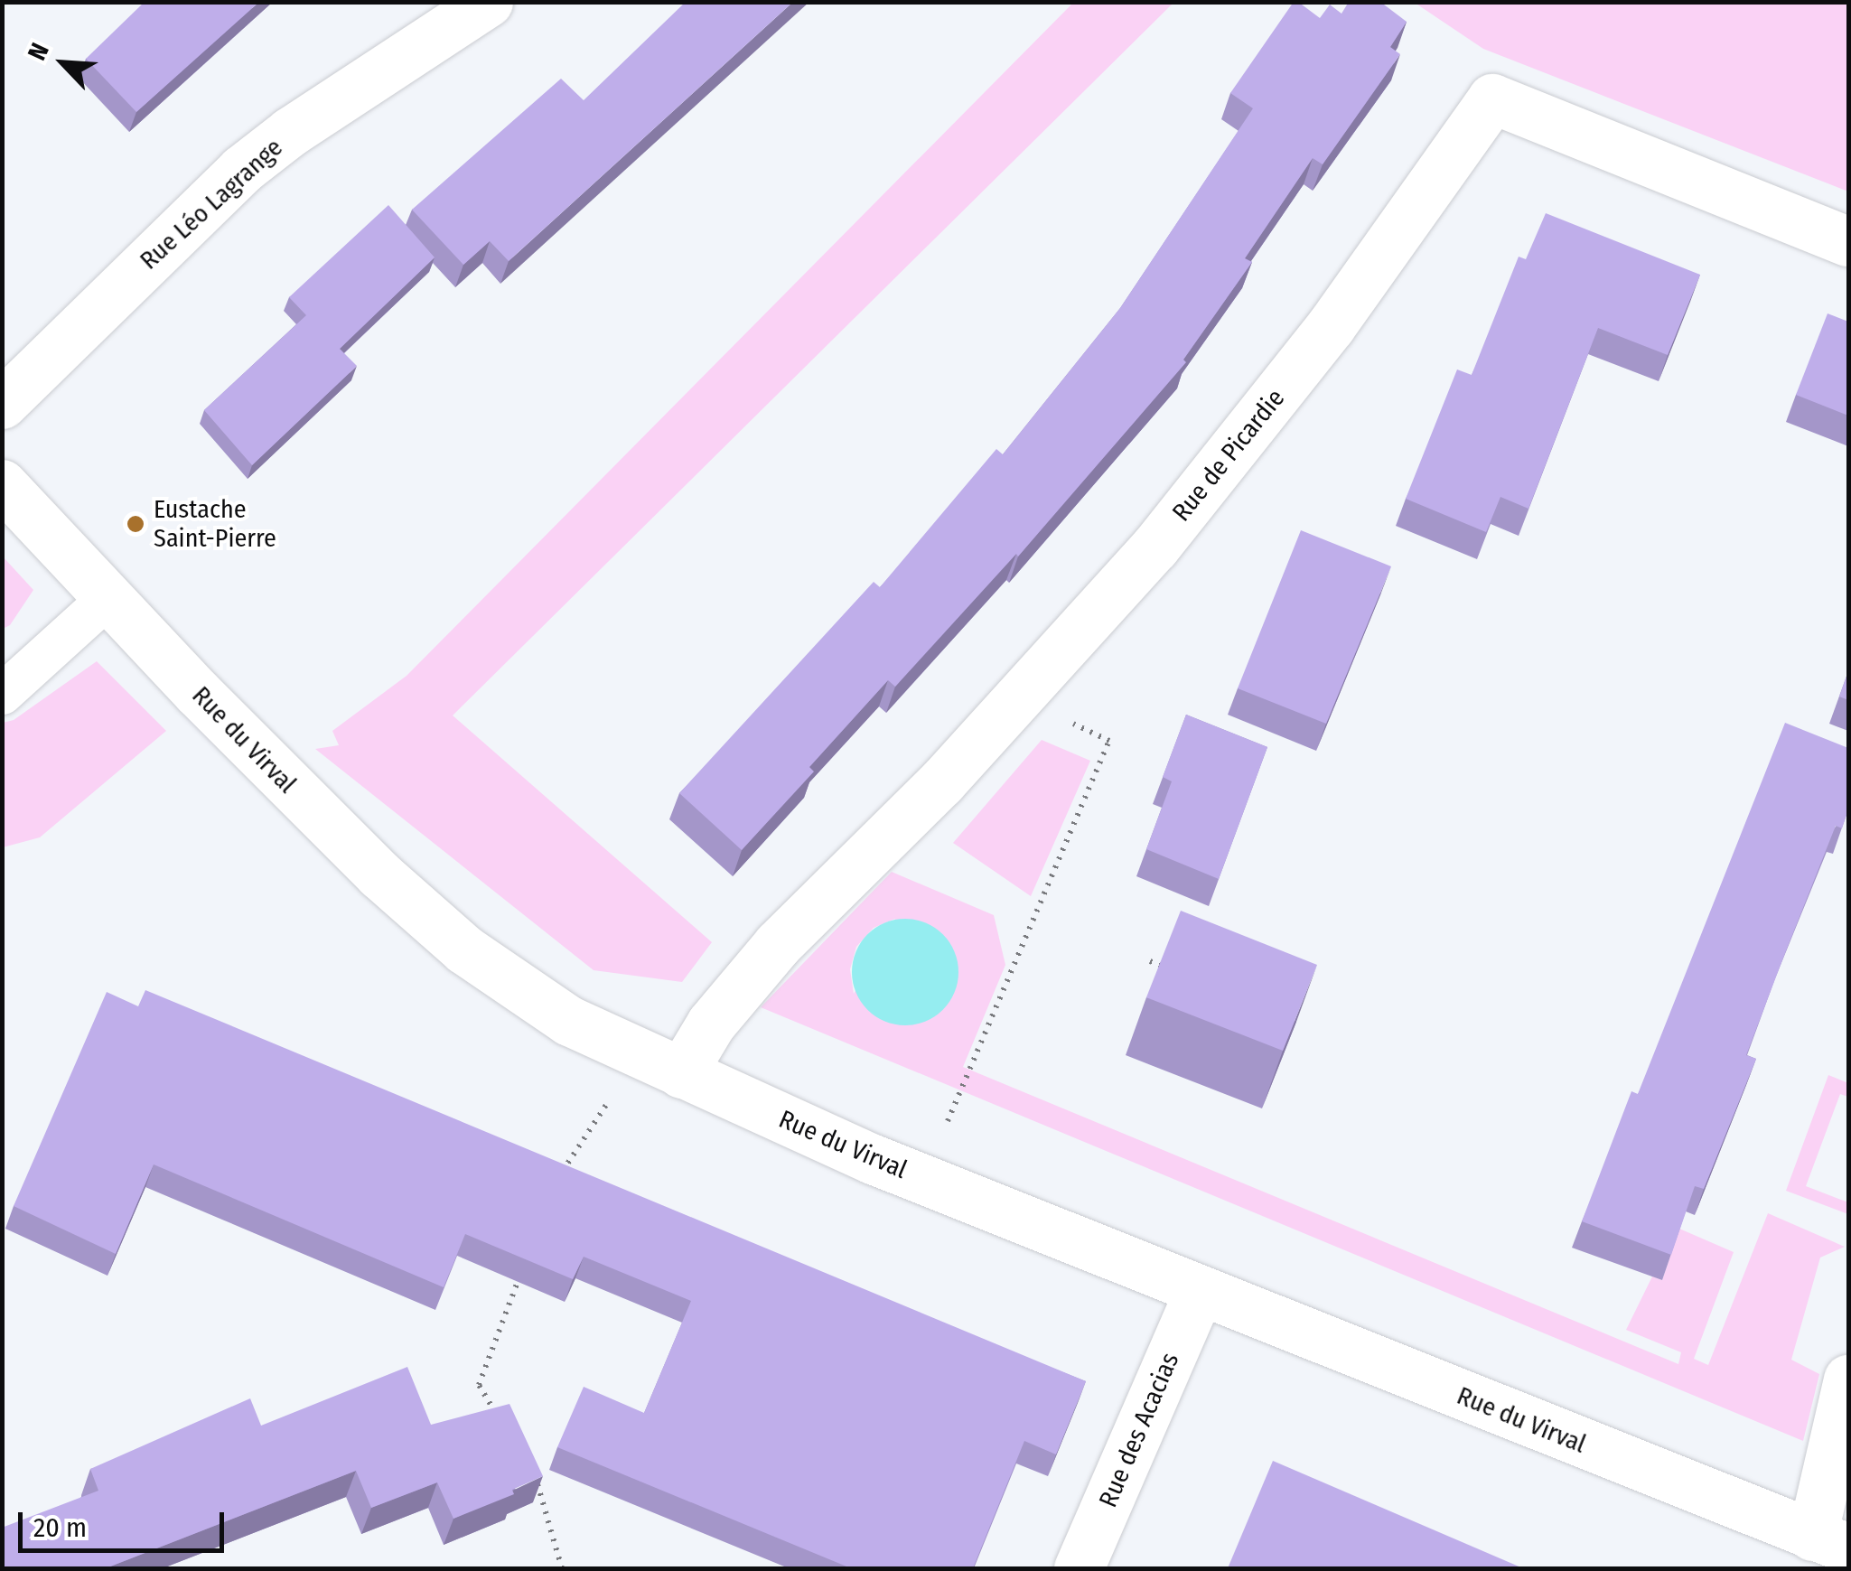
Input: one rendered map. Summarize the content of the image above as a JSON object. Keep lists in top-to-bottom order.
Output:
{
  "streets": {
    "street": [
      "Rue Léo Lagrange",
      "Rue de Picardie",
      "Rue du Virval",
      "Rue des Acacias"
    ]
  },
  "crossings": [
    ["Rue de Picardie", "Rue du Virval"],
    ["Rue du Virval", "Rue des Acacias"]
  ],
  "places": ["Eustache Saint-Pierre"],
  "scale_bar": "20 m",
  "north": "top left"
}
